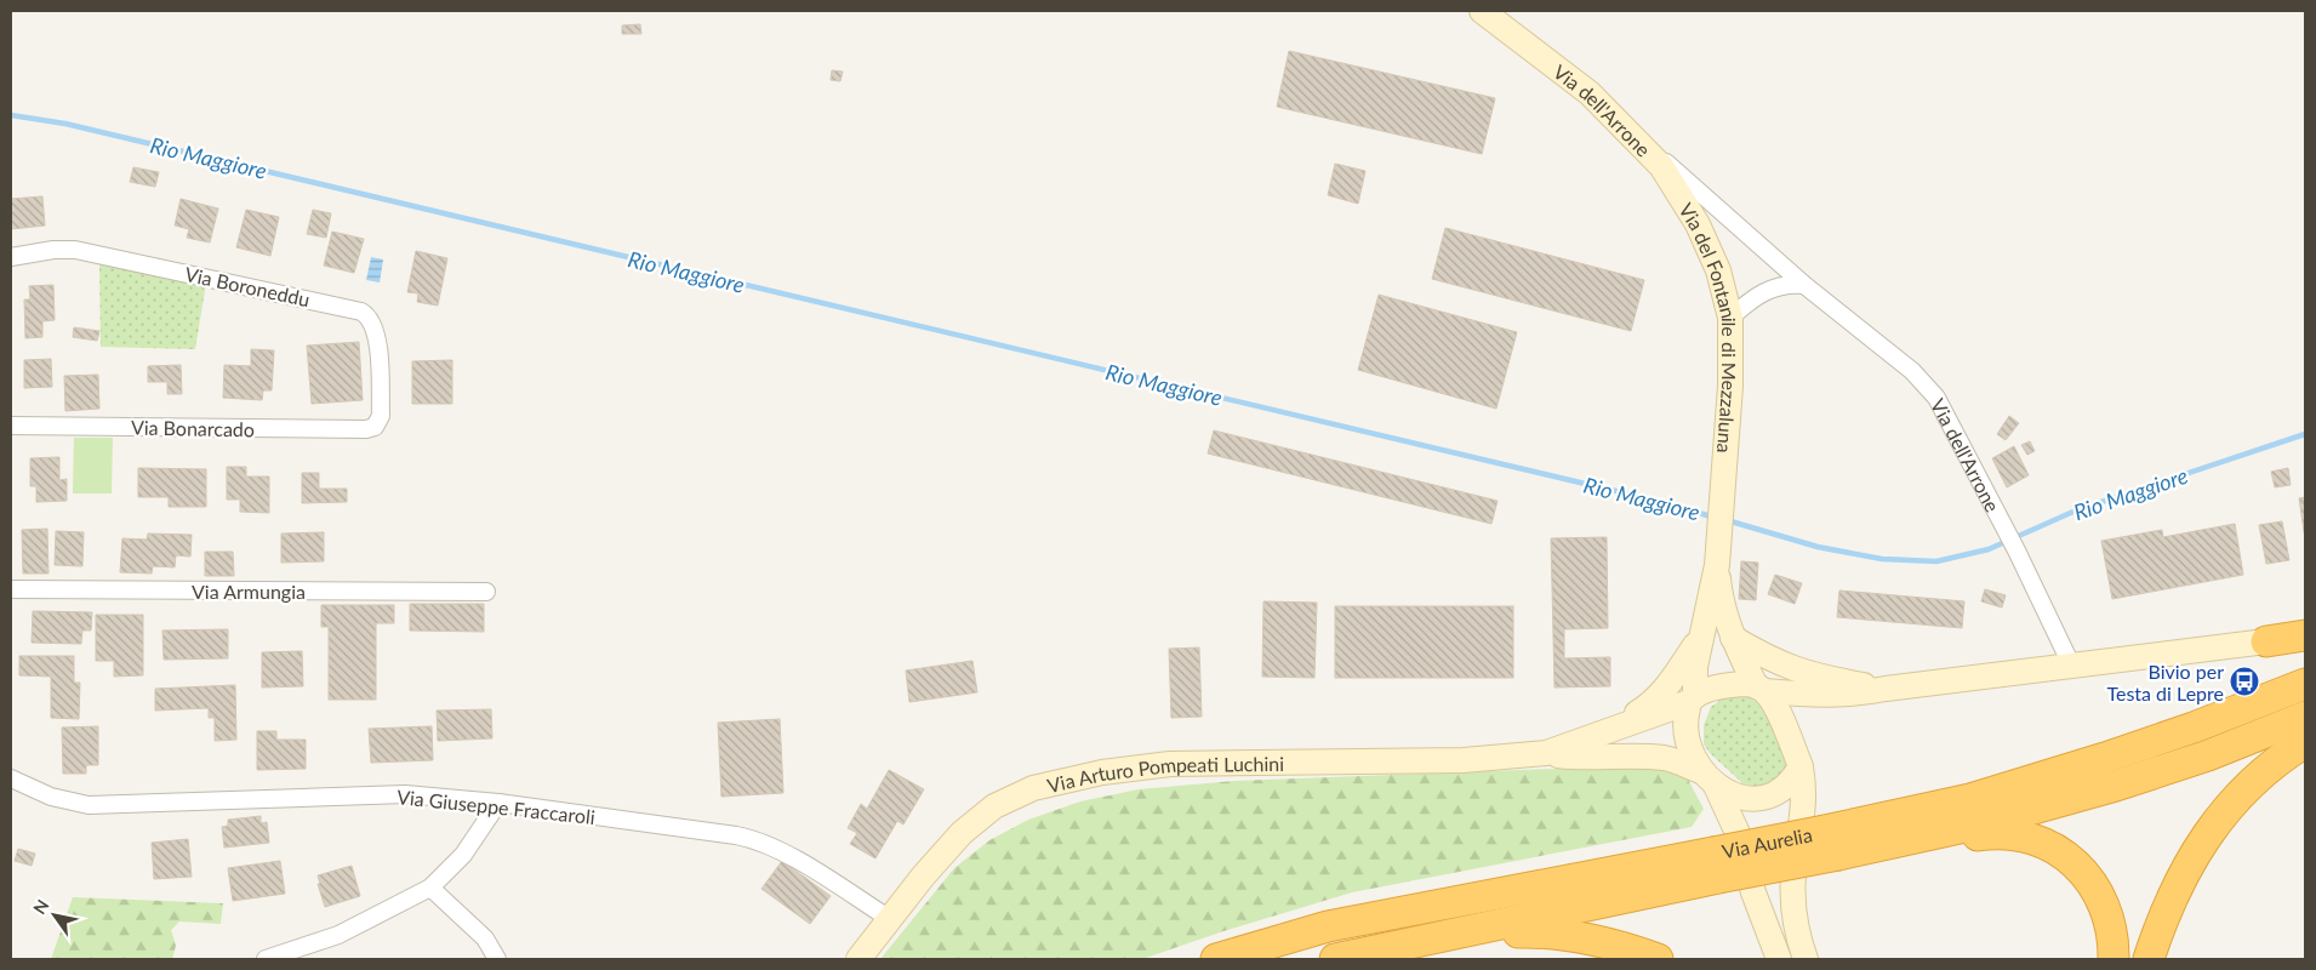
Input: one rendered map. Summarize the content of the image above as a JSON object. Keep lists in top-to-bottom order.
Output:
{
  "streets": {
    "highway": ["Via Aurelia"],
    "street": [
      "Via dell'Arrone",
      "Via Boroneddu",
      "Via del Fontanile di Mezzaluna",
      "Via Bonarcado",
      "Via Armungia",
      "Via Arturo Pompeati Luchini",
      "Via Giuseppe Fraccaroli"
    ]
  },
  "crossings": [
    ["Via dell'Arrone", "Via del Fontanile di Mezzaluna"],
    ["Via Boroneddu", "Via Bonarcado"],
    ["Via del Fontanile di Mezzaluna", "Via Arturo Pompeati Luchini"],
    ["Via Arturo Pompeati Luchini", "Via Giuseppe Fraccaroli"]
  ],
  "water": ["Rio Maggiore"],
  "places": {
    "bus stop": ["Bivio per Testa di Lepre"]
  },
  "north": "top left"
}
